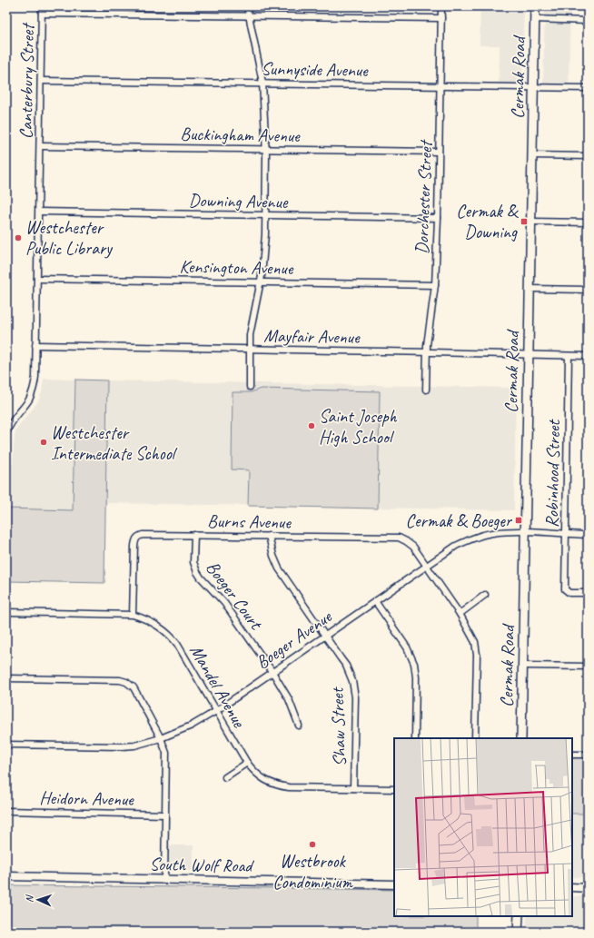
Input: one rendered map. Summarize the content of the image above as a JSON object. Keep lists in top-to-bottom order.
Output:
{
  "streets": {
    "main road": ["Cermak Road", "South Wolf Road"],
    "street": [
      "Sunnyside Avenue",
      "Canterbury Street",
      "Buckingham Avenue",
      "Dorchester Street",
      "Downing Avenue",
      "Kensington Avenue",
      "Mayfair Avenue",
      "Robinhood Street",
      "Burns Avenue",
      "Boeger Court",
      "Boeger Avenue",
      "Mandel Avenue",
      "Shaw Street",
      "Heidorn Avenue"
    ]
  },
  "crossings": [
    ["Sunnyside Avenue", "Cermak Road"],
    ["Sunnyside Avenue", "Canterbury Street"],
    ["Sunnyside Avenue", "Dorchester Street"],
    ["Cermak Road", "Mayfair Avenue"],
    ["Cermak Road", "Boeger Avenue"],
    ["Canterbury Street", "Buckingham Avenue"],
    ["Canterbury Street", "Downing Avenue"],
    ["Canterbury Street", "Kensington Avenue"],
    ["Canterbury Street", "Mayfair Avenue"],
    ["Buckingham Avenue", "Dorchester Street"],
    ["Dorchester Street", "Downing Avenue"],
    ["Dorchester Street", "Kensington Avenue"],
    ["Dorchester Street", "Mayfair Avenue"],
    ["Mayfair Avenue", "Robinhood Street"],
    ["Robinhood Street", "Boeger Avenue"],
    ["Burns Avenue", "Boeger Court"],
    ["Burns Avenue", "Boeger Avenue"],
    ["Burns Avenue", "Mandel Avenue"],
    ["Burns Avenue", "Shaw Street"],
    ["Boeger Court", "Boeger Avenue"],
    ["Boeger Avenue", "Mandel Avenue"],
    ["Boeger Avenue", "Shaw Street"],
    ["Mandel Avenue", "Shaw Street"]
  ],
  "places": {
    "transit": ["Cermak & Downing", "Cermak & Boeger"],
    "other": [
      "Westchester Public Library",
      "Saint Joseph High School",
      "Westchester Intermediate School",
      "Westbrook Condominium"
    ]
  },
  "north": "left"
}
